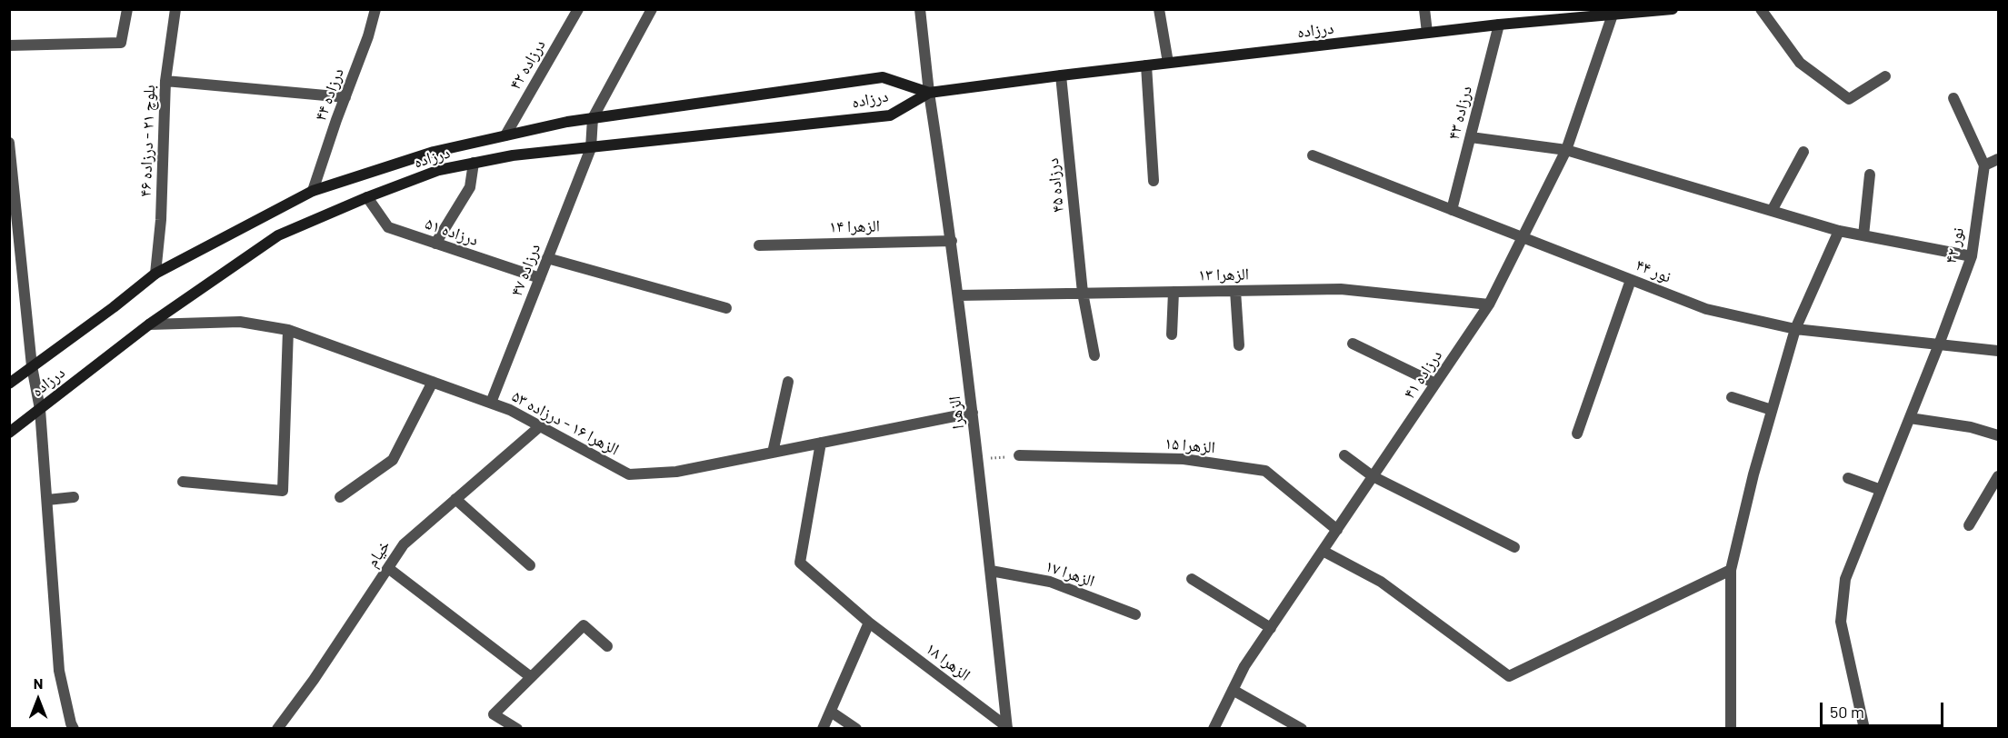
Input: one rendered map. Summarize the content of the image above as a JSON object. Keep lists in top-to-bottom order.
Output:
{
  "streets": {
    "main road": ["درزاده"],
    "street": [
      "درزاده ۴۲",
      "درزاده ۴۴",
      "درزاده ۴۳",
      "بلوچ ۲۱ - درزاده ۴۶",
      "درزاده ۴۵",
      "الزهرا ۱۴",
      "درزاده ۵۱",
      "نور ۴۲",
      "درزاده ۴۷",
      "نور ۴۴",
      "الزهرا ۱۳",
      "درزاده ۴۱",
      "الزهرا",
      "الزهرا ۱۶ - درزاده ۵۳",
      "الزهرا ۱۵",
      "خیام",
      "الزهرا ۱۷",
      "الزهرا ۱۸"
    ]
  },
  "crossings": [
    ["درزاده", "درزاده ۴۲"],
    ["درزاده", "درزاده ۴۴"],
    ["درزاده", "درزاده ۴۳"],
    ["درزاده", "بلوچ ۲۱ - درزاده ۴۶"],
    ["درزاده", "درزاده ۴۵"],
    ["درزاده", "درزاده ۵۱"],
    ["درزاده", "درزاده ۴۷"],
    ["درزاده", "درزاده ۴۱"],
    ["درزاده", "الزهرا"],
    ["درزاده", "الزهرا ۱۶ - درزاده ۵۳"],
    ["درزاده ۴۳", "نور ۴۴"],
    ["درزاده ۴۵", "الزهرا ۱۳"],
    ["الزهرا ۱۴", "الزهرا"],
    ["درزاده ۵۱", "درزاده ۴۷"],
    ["نور ۴۲", "نور ۴۴"],
    ["درزاده ۴۷", "الزهرا ۱۶ - درزاده ۵۳"],
    ["نور ۴۴", "درزاده ۴۱"],
    ["الزهرا ۱۳", "درزاده ۴۱"],
    ["الزهرا ۱۳", "الزهرا"],
    ["درزاده ۴۱", "الزهرا ۱۵"],
    ["الزهرا", "الزهرا ۱۶ - درزاده ۵۳"],
    ["الزهرا", "الزهرا ۱۷"],
    ["الزهرا", "الزهرا ۱۸"],
    ["الزهرا ۱۶ - درزاده ۵۳", "خیام"],
    ["الزهرا ۱۶ - درزاده ۵۳", "الزهرا ۱۸"]
  ],
  "scale_bar": "50 m",
  "north": "top"
}
